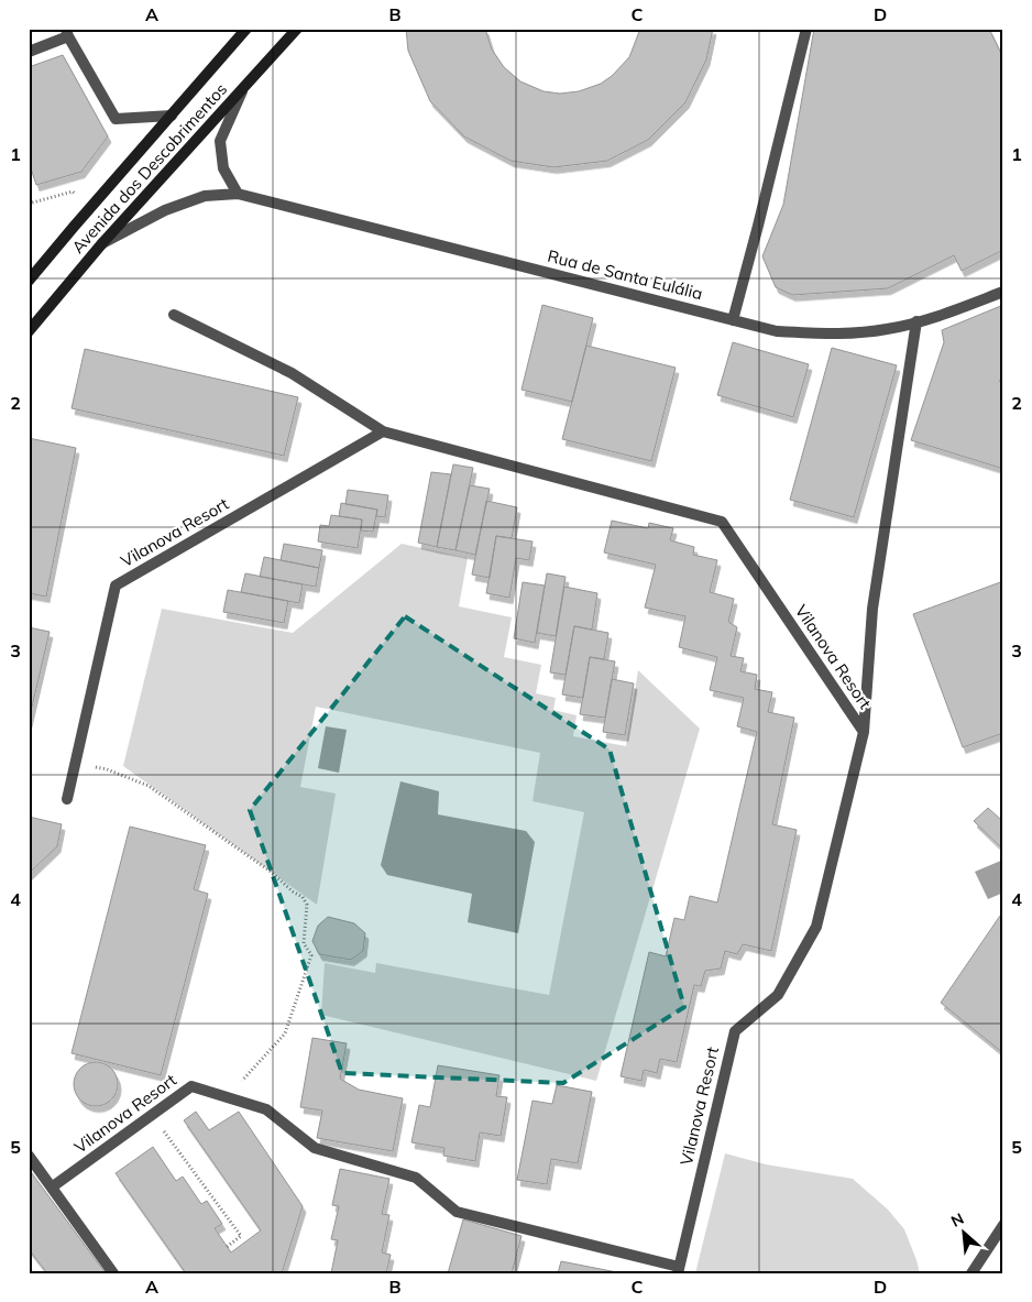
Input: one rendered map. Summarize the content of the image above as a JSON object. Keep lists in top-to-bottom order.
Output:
{
  "streets": {
    "main road": ["Avenida dos Descobrimentos"],
    "street": ["Rua de Santa Eulália", "Vilanova Resort"]
  },
  "crossings": [
    ["Avenida dos Descobrimentos", "Rua de Santa Eulália"]
  ],
  "north": "top left",
  "grid": {
    "columns": [
      "A",
      "B",
      "C",
      "D"
    ],
    "rows": [
      "1",
      "2",
      "3",
      "4",
      "5"
    ]
  }
}
